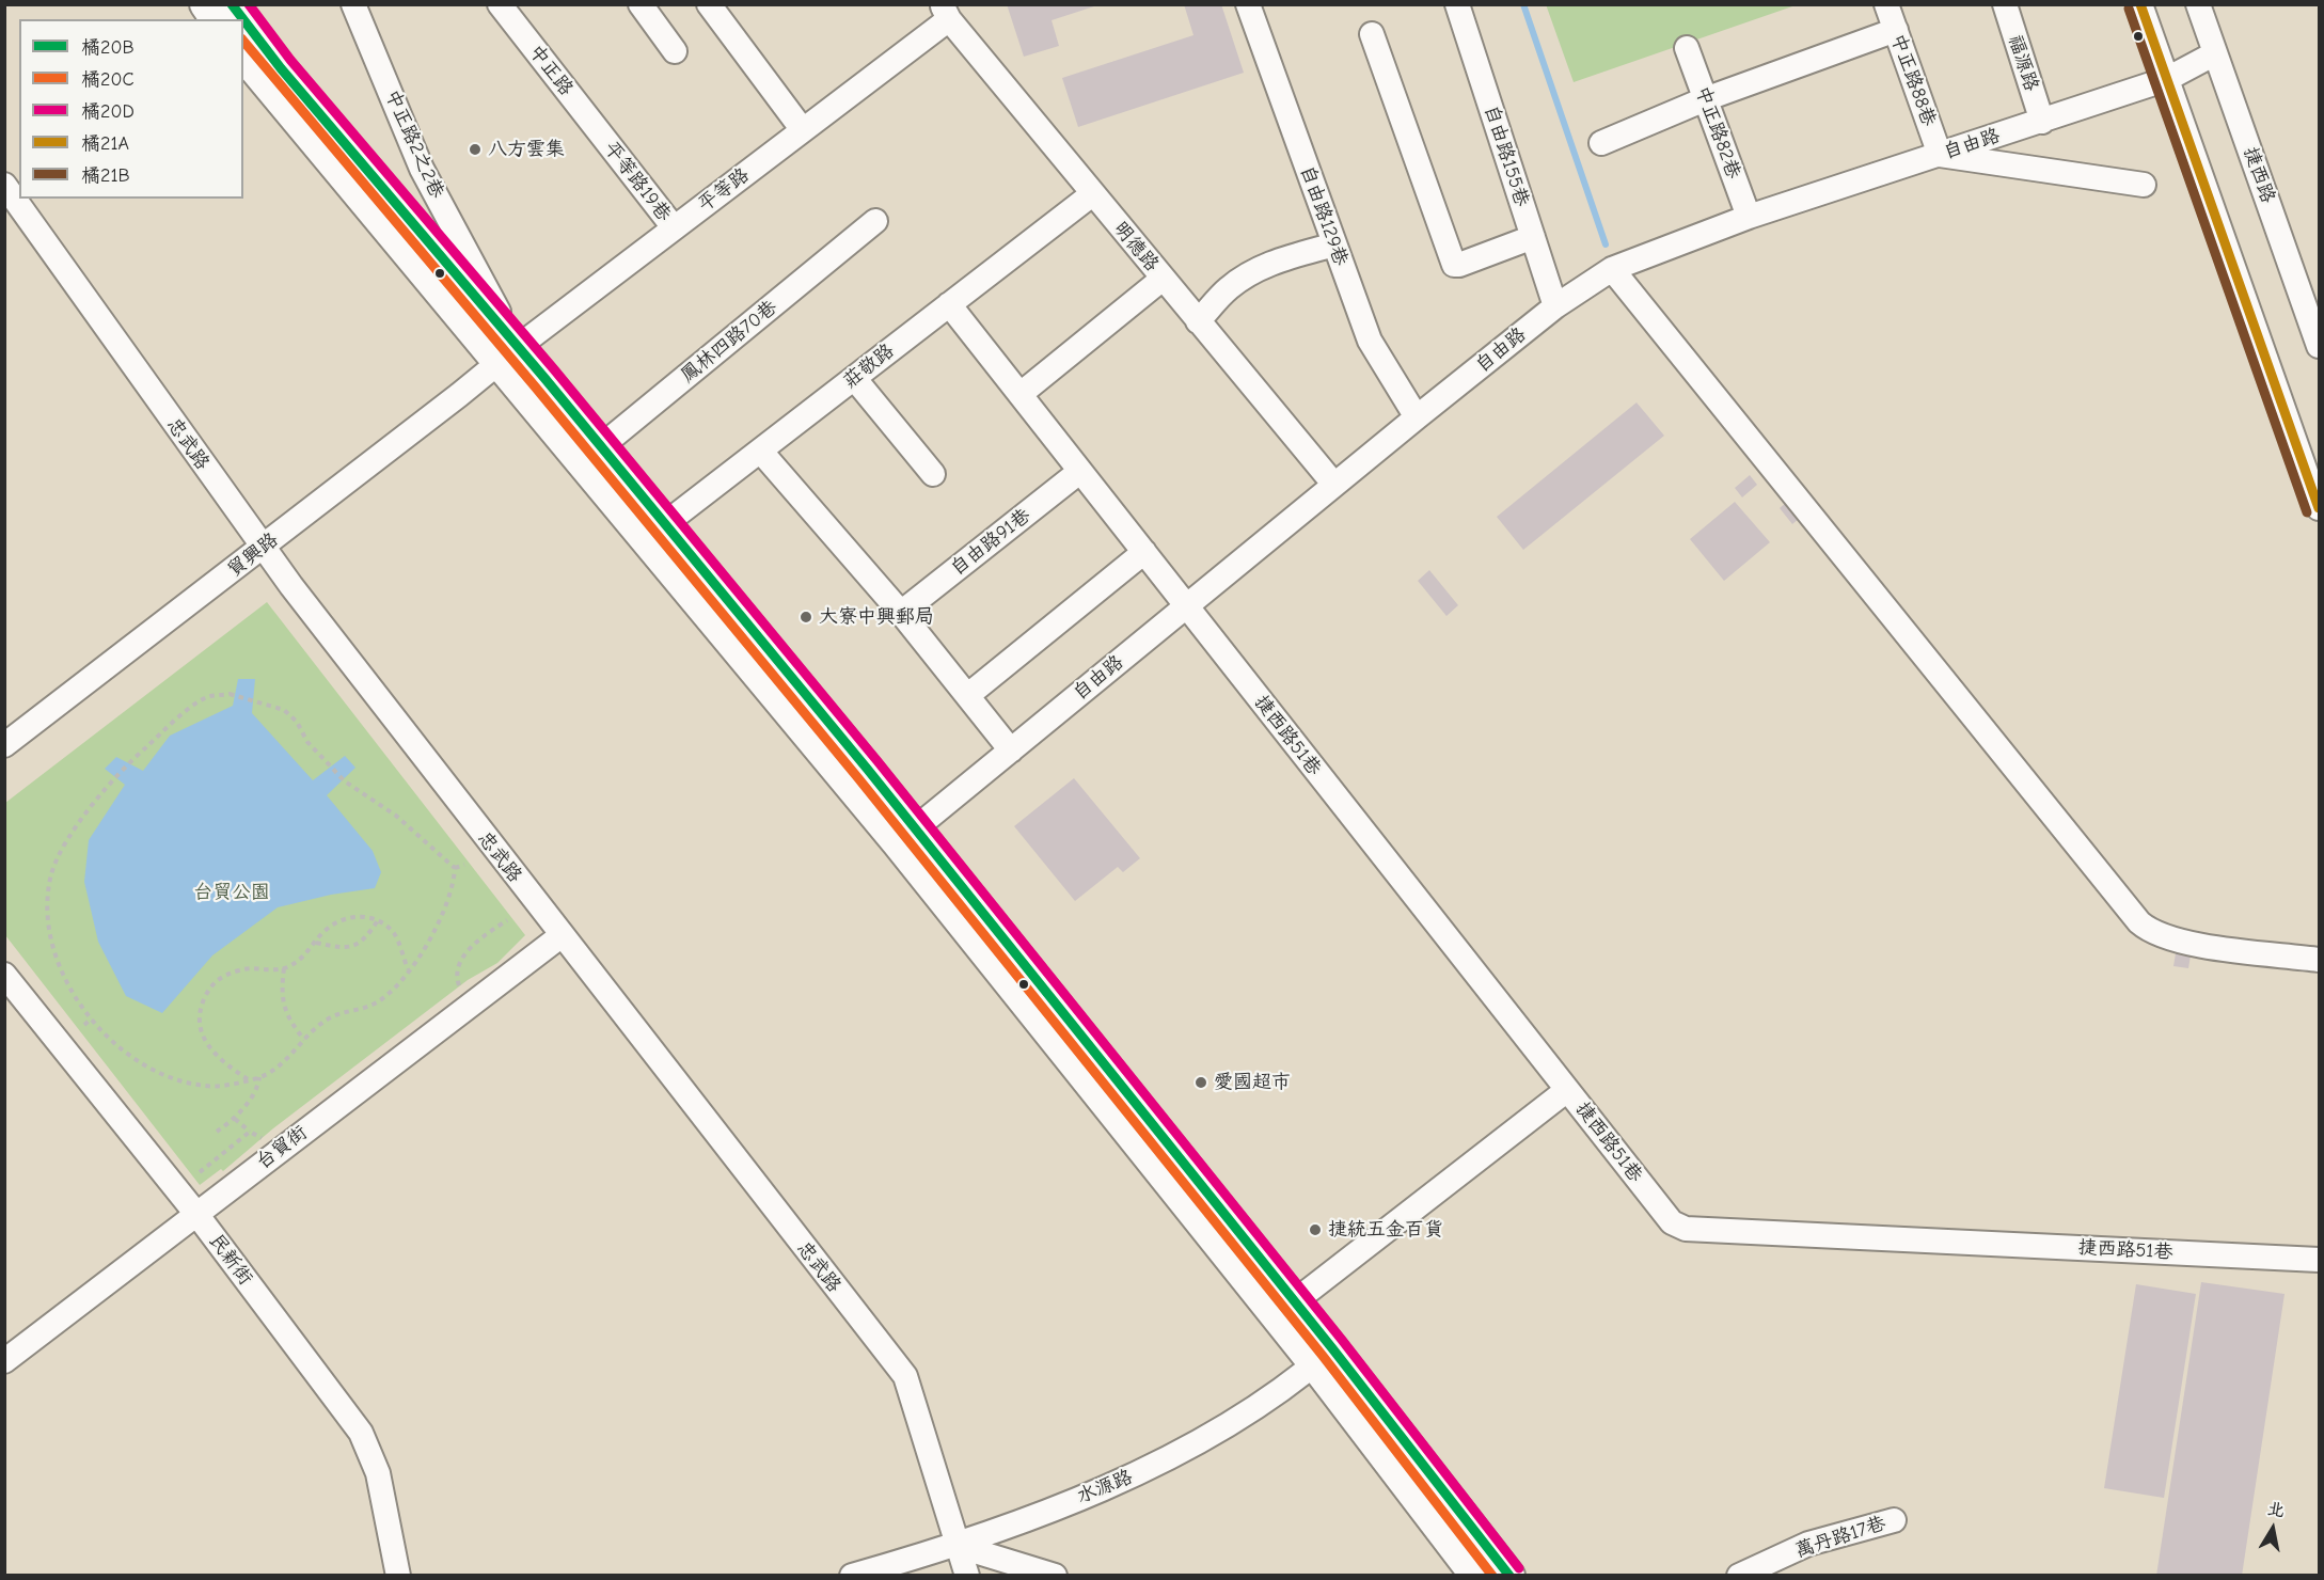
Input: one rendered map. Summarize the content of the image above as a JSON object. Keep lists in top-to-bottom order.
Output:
{
  "streets": {
    "street": [
      "福源路",
      "中正路",
      "中正路88巷",
      "中正路82巷",
      "中正路2之2巷",
      "自由路",
      "自由路155巷",
      "捷西路",
      "平等路19巷",
      "平等路",
      "自由路129巷",
      "明德路",
      "鳳林四路70巷",
      "莊敬路",
      "忠武路",
      "自由路91巷",
      "貿興路",
      "捷西路51巷",
      "台貿街",
      "民新街",
      "水源路",
      "萬丹路17巷"
    ]
  },
  "crossings": [
    ["福源路", "自由路"],
    ["中正路", "平等路19巷"],
    ["中正路88巷", "自由路"],
    ["中正路82巷", "自由路"],
    ["中正路2之2巷", "平等路"],
    ["中正路2之2巷", "貿興路"],
    ["自由路", "自由路155巷"],
    ["自由路", "捷西路"],
    ["自由路", "自由路129巷"],
    ["自由路", "明德路"],
    ["自由路", "捷西路51巷"],
    ["平等路19巷", "平等路"],
    ["平等路", "明德路"],
    ["平等路", "貿興路"],
    ["明德路", "莊敬路"],
    ["忠武路", "貿興路"],
    ["忠武路", "台貿街"],
    ["忠武路", "水源路"],
    ["台貿街", "民新街"]
  ],
  "parks": ["台貿公園"],
  "places": [
    "八方雲集",
    "大寮中興郵局",
    "愛國超市",
    "捷統五金百貨"
  ],
  "lines": [
    "transit line 橘20B",
    "transit line 橘20D",
    "transit line 橘21A",
    "transit line 橘21B",
    "transit line 橘20C"
  ],
  "legend": [
    "橘20B",
    "橘20C",
    "橘20D",
    "橘21A",
    "橘21B"
  ],
  "north": "top"
}
